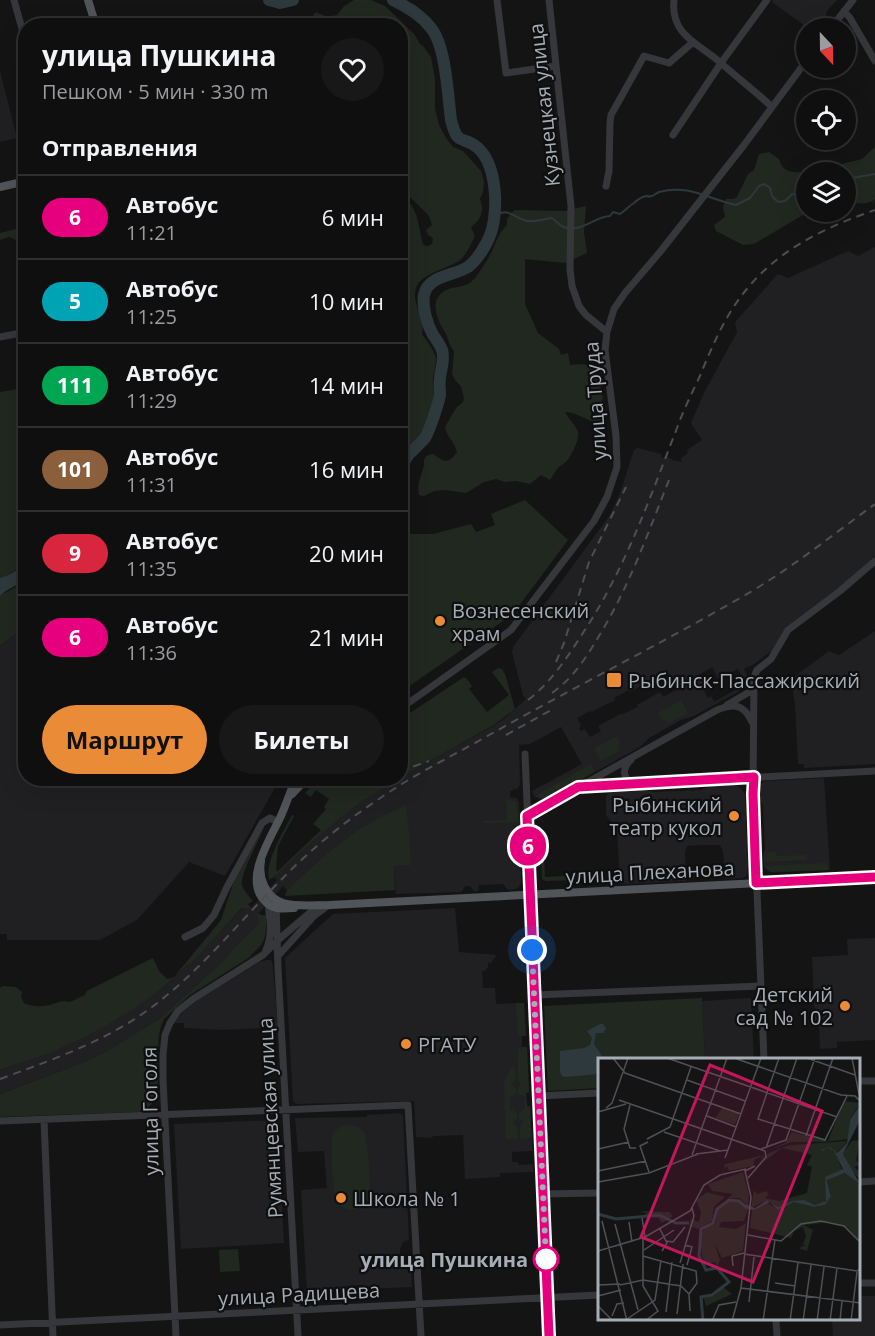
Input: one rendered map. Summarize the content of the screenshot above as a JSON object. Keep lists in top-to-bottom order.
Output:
{
  "streets": {
    "main road": ["улица Плеханова"],
    "street": [
      "Кузнецкая улица",
      "улица Труда",
      "улица Гоголя",
      "Румянцевская улица",
      "улица Радищева"
    ]
  },
  "crossings": [
    ["Кузнецкая улица", "улица Труда"],
    ["улица Плеханова", "улица Гоголя"],
    ["улица Плеханова", "Румянцевская улица"],
    ["улица Гоголя", "Румянцевская улица"],
    ["улица Гоголя", "улица Радищева"],
    ["Румянцевская улица", "улица Радищева"]
  ],
  "places": {
    "other": [
      "Вознесенский храм",
      "Рыбинский театр кукол",
      "Детский сад № 102",
      "РГАТУ",
      "Школа № 1",
      "улица Пушкина"
    ],
    "transit": ["Рыбинск-Пассажирский"]
  },
  "lines": ["bus line 6"],
  "north": "bottom",
  "page": {
    "on_map": "6",
    "heading": [
      ["улица Пушкина", "Пешком · 5 мин · 330 m"],
      "Отправления"
    ],
    "list": [
      {
        "mark": "6",
        "name": "Автобус",
        "note": "11:21",
        "value": "6 мин"
      },
      {
        "mark": "5",
        "name": "Автобус",
        "note": "11:25",
        "value": "10 мин"
      },
      {
        "mark": "111",
        "name": "Автобус",
        "note": "11:29",
        "value": "14 мин"
      },
      {
        "mark": "101",
        "name": "Автобус",
        "note": "11:31",
        "value": "16 мин"
      },
      {
        "mark": "9",
        "name": "Автобус",
        "note": "11:35",
        "value": "20 мин"
      },
      {
        "mark": "6",
        "name": "Автобус",
        "note": "11:36",
        "value": "21 мин"
      }
    ],
    "buttons": ["Маршрут", "Билеты"]
  }
}
